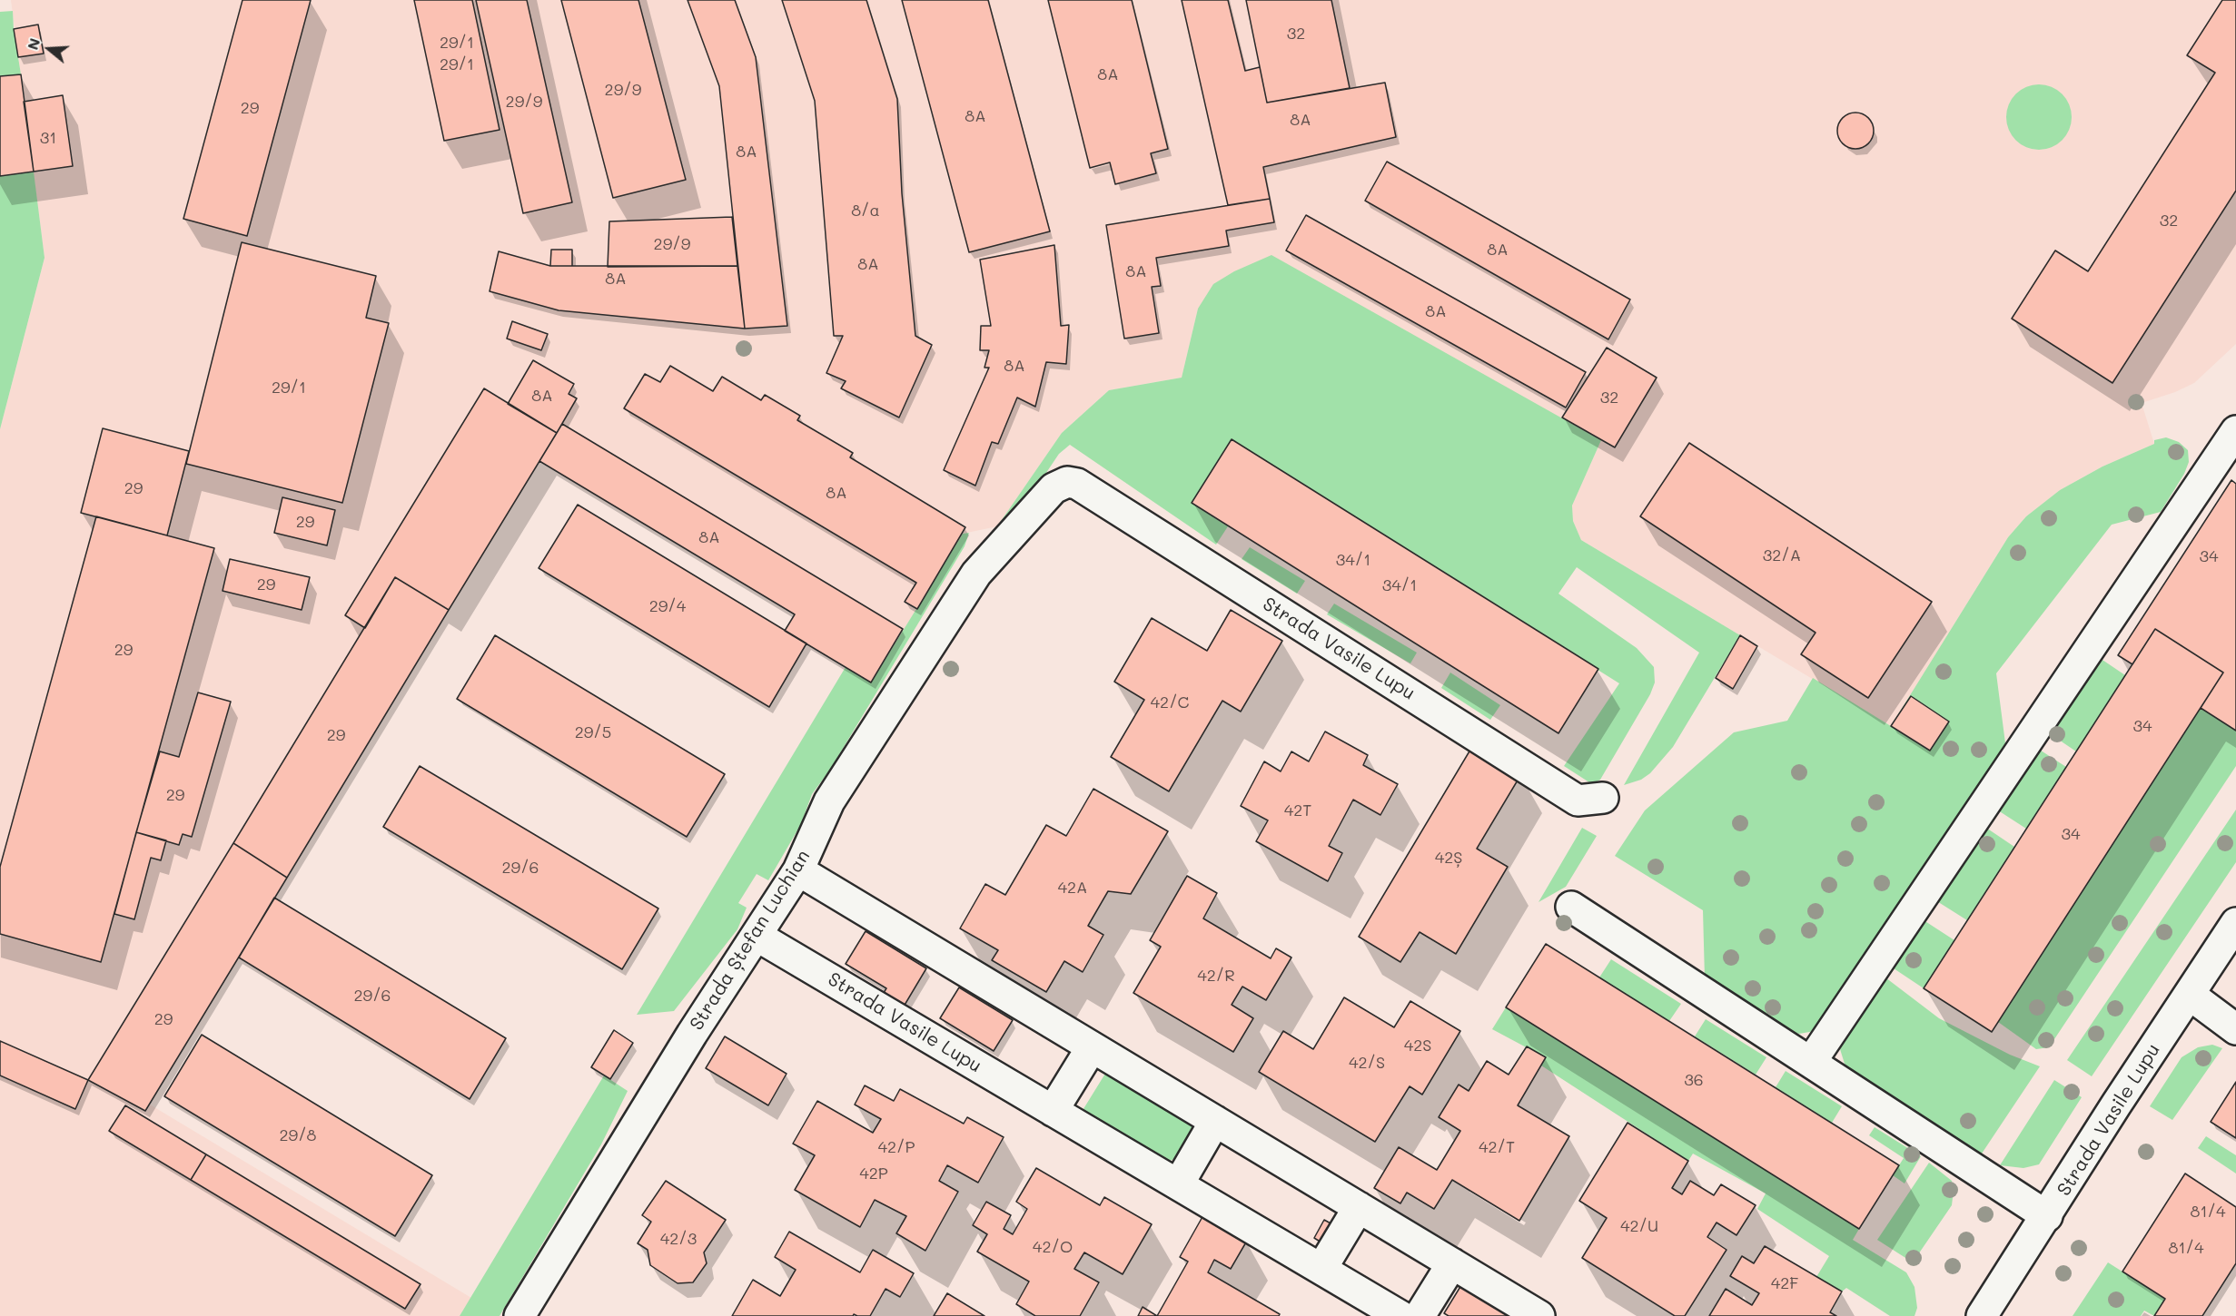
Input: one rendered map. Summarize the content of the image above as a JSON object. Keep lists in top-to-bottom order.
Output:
{
  "streets": {
    "street": ["Strada Vasile Lupu", "Strada Ștefan Luchian"]
  },
  "crossings": [
    ["Strada Vasile Lupu", "Strada Ștefan Luchian"]
  ],
  "house_numbers": [
    "32",
    "29/1",
    "29/1",
    "8A",
    "29/9",
    "29/9",
    "29",
    "8A",
    "8A",
    "31",
    "8A",
    "8/a",
    "32",
    "29/9",
    "8A",
    "8A",
    "8A",
    "8A",
    "8A",
    "8A",
    "29/1",
    "8A",
    "32",
    "29",
    "8A",
    "29",
    "8A",
    "32/A",
    "34",
    "34/1",
    "29",
    "34/1",
    "29/4",
    "29",
    "42/C",
    "34",
    "29/5",
    "29",
    "29",
    "42T",
    "34",
    "42Ș",
    "29/6",
    "42A",
    "42/R",
    "29/6",
    "29",
    "42S",
    "42/S",
    "36",
    "29/8",
    "42/P",
    "42/T",
    "42P",
    "81/4",
    "42/U",
    "42/3",
    "42/O",
    "81/4",
    "42F"
  ],
  "north": "left"
}
